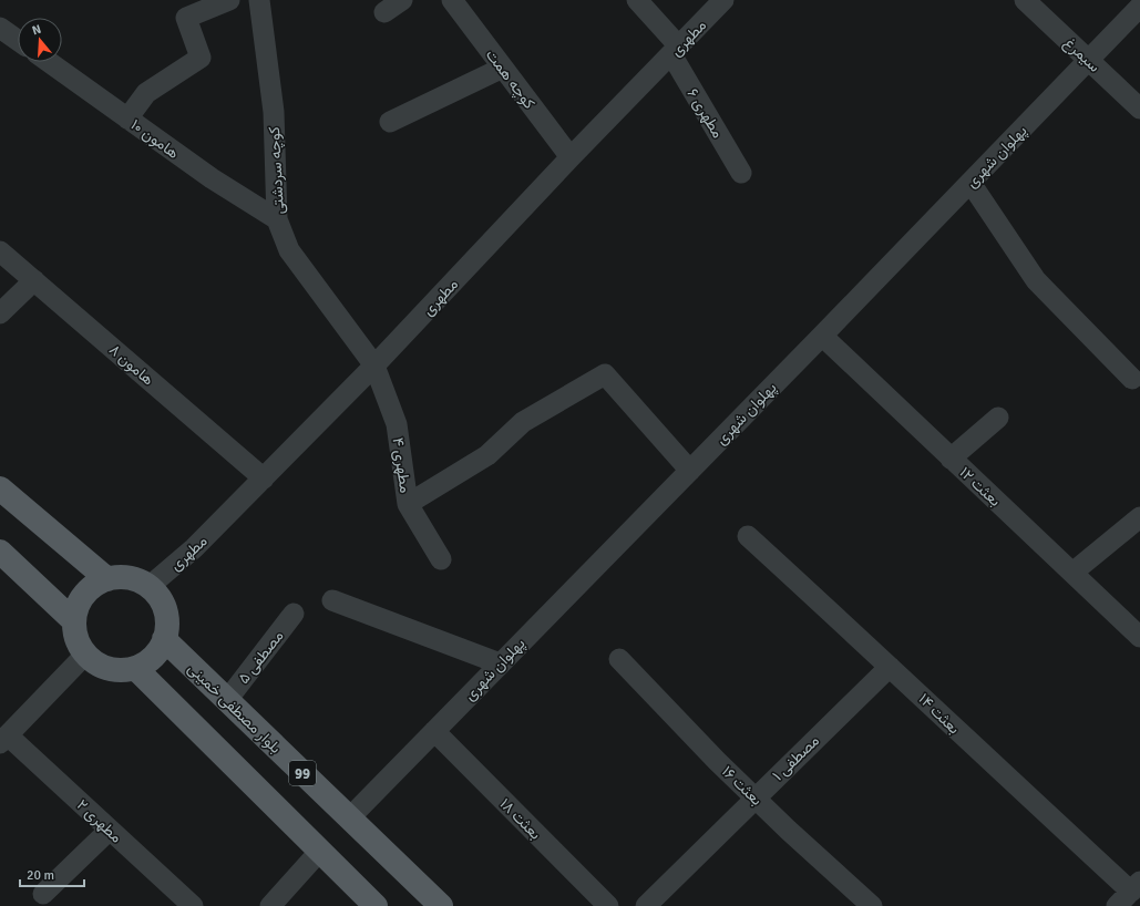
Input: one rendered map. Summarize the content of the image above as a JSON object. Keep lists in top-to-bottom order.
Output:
{
  "streets": {
    "main road": ["بلوار مصطفی خمینی", "99"],
    "street": [
      "مطهری",
      "سیمرغ",
      "کوچه همت",
      "مطهری ۶",
      "هامون ۱۰",
      "پهلوان شهری",
      "کوچه سردشتی",
      "هامون ۸",
      "مطهری ۴",
      "بعثت ۱۲",
      "مصطفی ۵",
      "بعثت ۱۴",
      "مصطفی ۱",
      "بعثت ۱۶",
      "بعثت ۱۸",
      "مطهری ۲"
    ]
  },
  "crossings": [
    ["مطهری", "کوچه همت"],
    ["مطهری", "مطهری ۶"],
    ["مطهری", "کوچه سردشتی"],
    ["مطهری", "هامون ۸"],
    ["مطهری", "مطهری ۴"],
    ["مطهری", "بلوار مصطفی خمینی"],
    ["سیمرغ", "پهلوان شهری"],
    ["هامون ۱۰", "کوچه سردشتی"],
    ["پهلوان شهری", "بعثت ۱۲"],
    ["پهلوان شهری", "بلوار مصطفی خمینی"],
    ["پهلوان شهری", "بعثت ۱۸"],
    ["کوچه سردشتی", "مطهری ۴"],
    ["مصطفی ۵", "بلوار مصطفی خمینی"],
    ["بعثت ۱۴", "مصطفی ۱"],
    ["مصطفی ۱", "بعثت ۱۶"]
  ],
  "scale_bar": "20 m",
  "north": "top"
}
